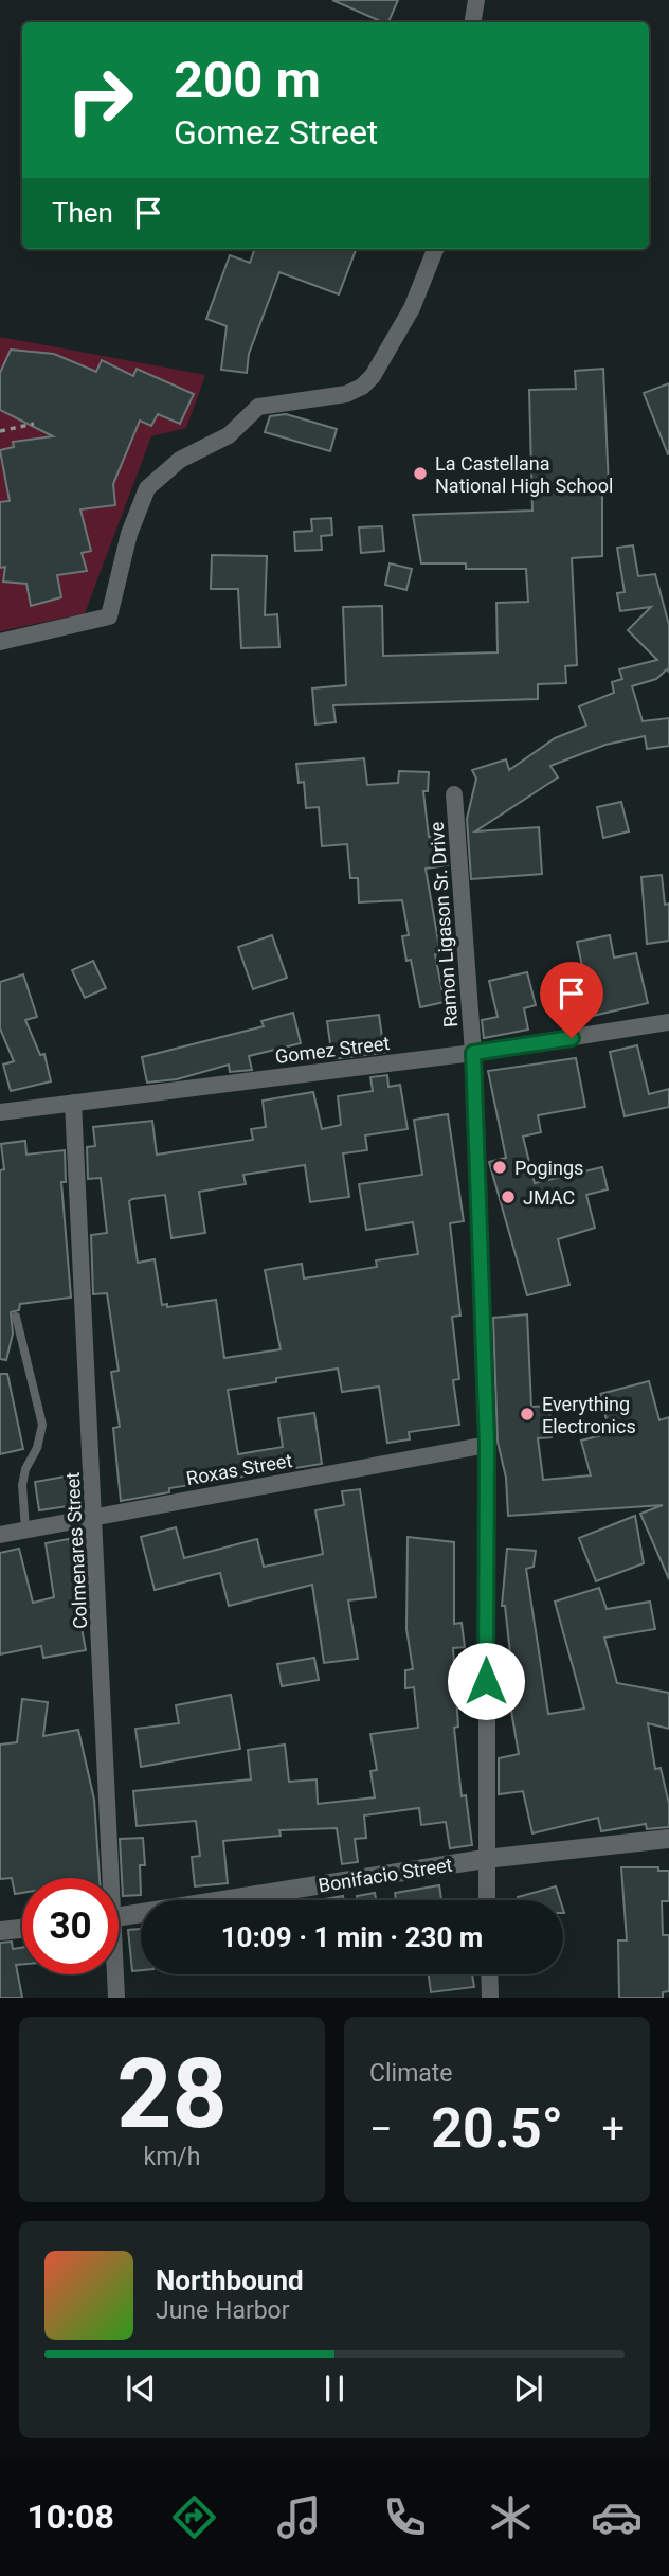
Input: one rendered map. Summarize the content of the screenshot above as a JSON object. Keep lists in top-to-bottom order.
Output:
{
  "streets": {
    "street": [
      "Ramon Ligason Sr. Drive",
      "Gomez Street",
      "Roxas Street",
      "Colmenares Street",
      "Bonifacio Street"
    ]
  },
  "crossings": [
    ["Ramon Ligason Sr. Drive", "Gomez Street"],
    ["Ramon Ligason Sr. Drive", "Roxas Street"],
    ["Ramon Ligason Sr. Drive", "Bonifacio Street"],
    ["Gomez Street", "Colmenares Street"],
    ["Roxas Street", "Colmenares Street"]
  ],
  "places": [
    "La Castellana National High School",
    "Pogings",
    "JMAC",
    "Everything Electronics"
  ],
  "page": {
    "turn": ["200 m", "Gomez Street"],
    "then": "Then",
    "limit": "30",
    "trip": "10:09 · 1 min · 230 m",
    "tile": [
      ["28", "km/h"],
      "Climate"
    ],
    "heat": ["−", "20.5°", "+"],
    "song": ["Northbound", "June Harbor"],
    "tabs": "10:08"
  }
}
